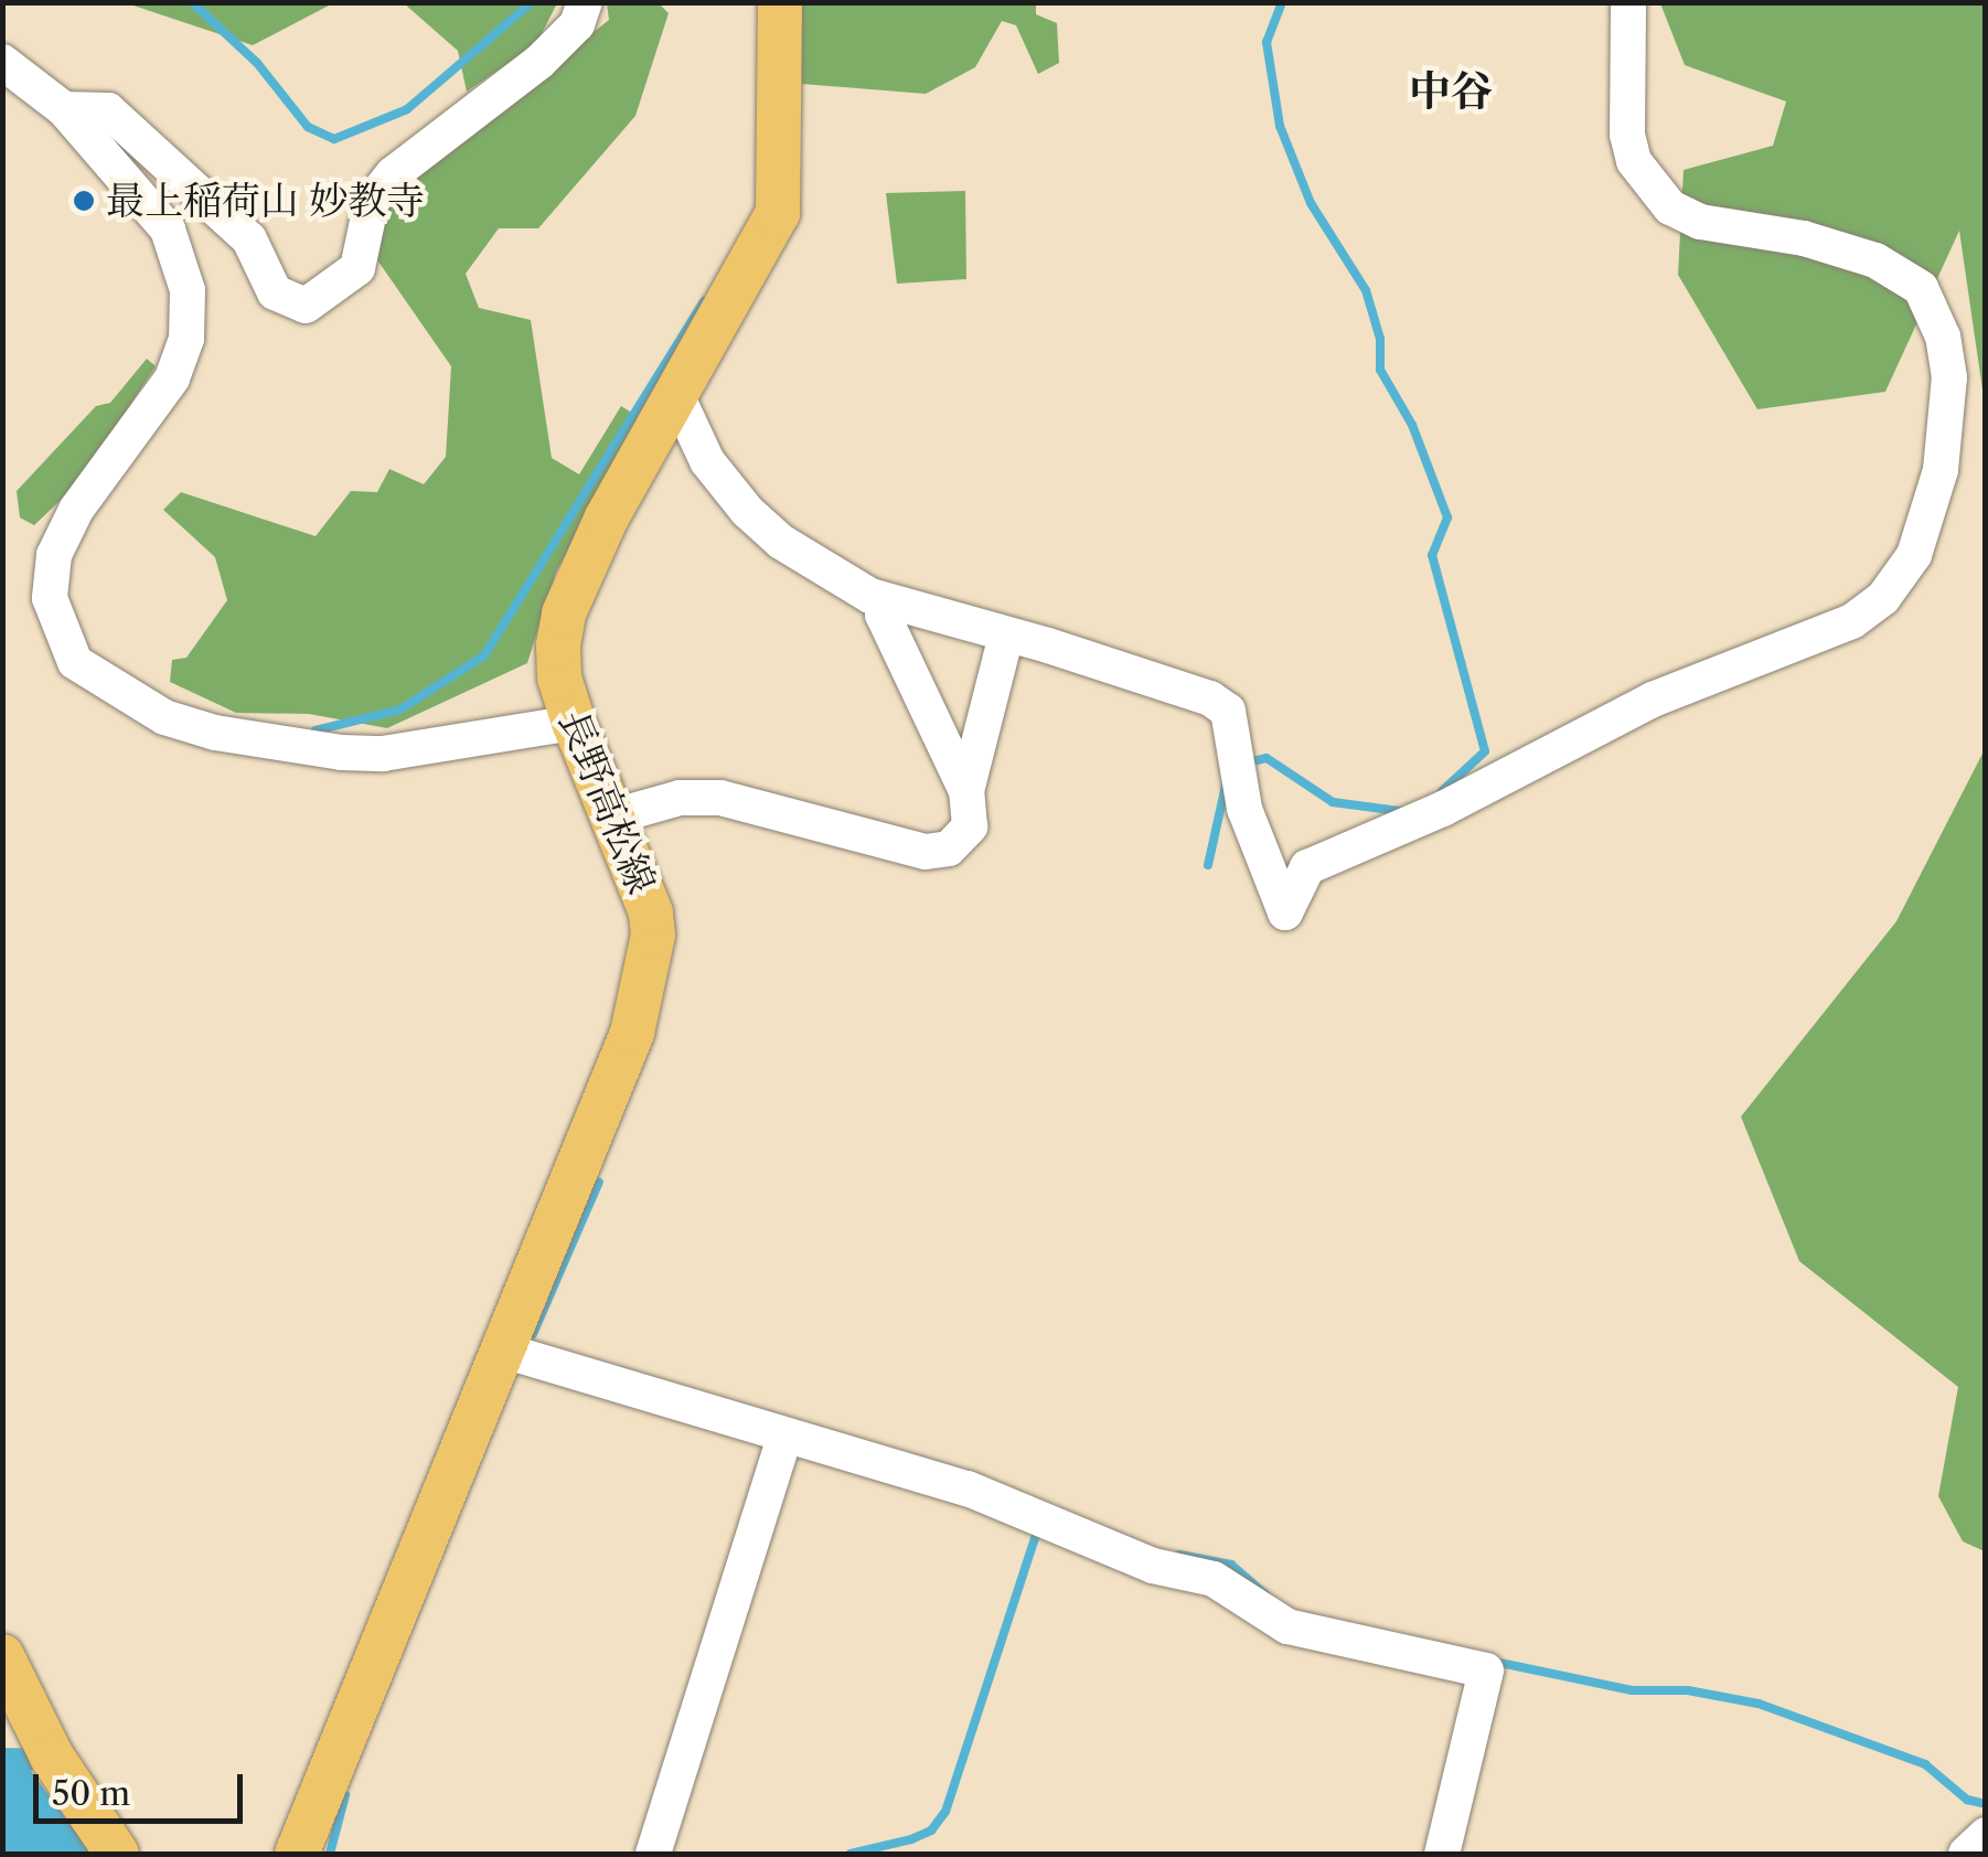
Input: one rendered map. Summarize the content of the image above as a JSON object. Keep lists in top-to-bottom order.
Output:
{
  "streets": {
    "main road": ["長野高松線"]
  },
  "districts": ["中谷"],
  "places": ["最上稲荷山 妙教寺"],
  "scale_bar": "50 m"
}
